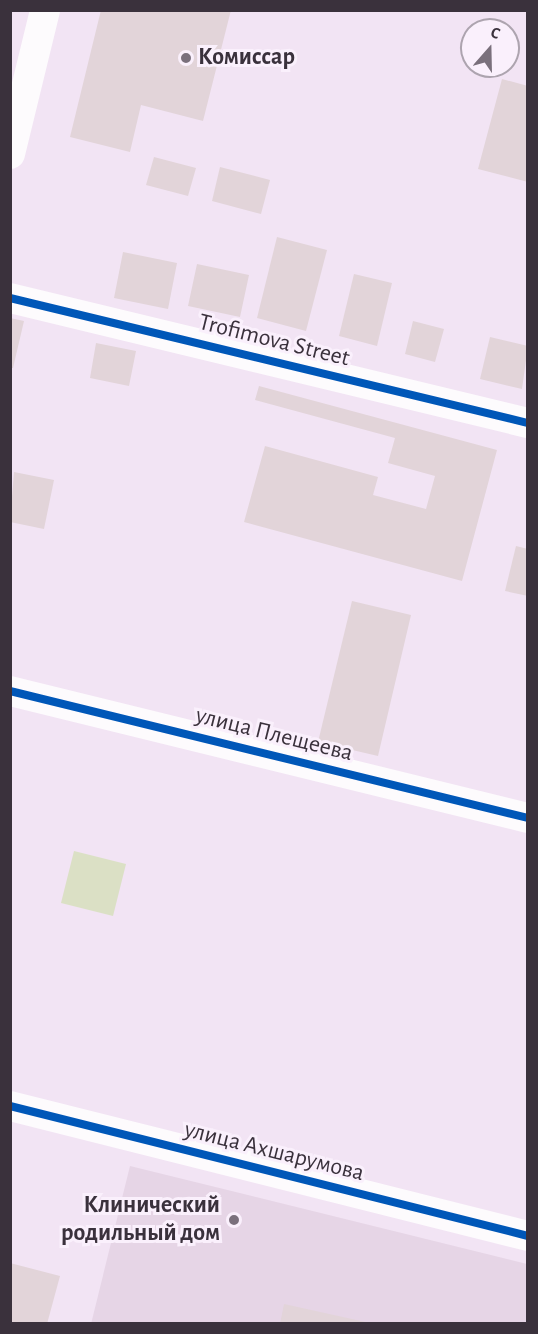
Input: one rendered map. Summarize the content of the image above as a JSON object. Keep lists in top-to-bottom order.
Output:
{
  "streets": {
    "street": ["Trofimova Street", "улица Плещеева", "улица Ахшарумова"]
  },
  "places": ["Комиссар", "Клинический родильный дом"],
  "north": "top"
}
